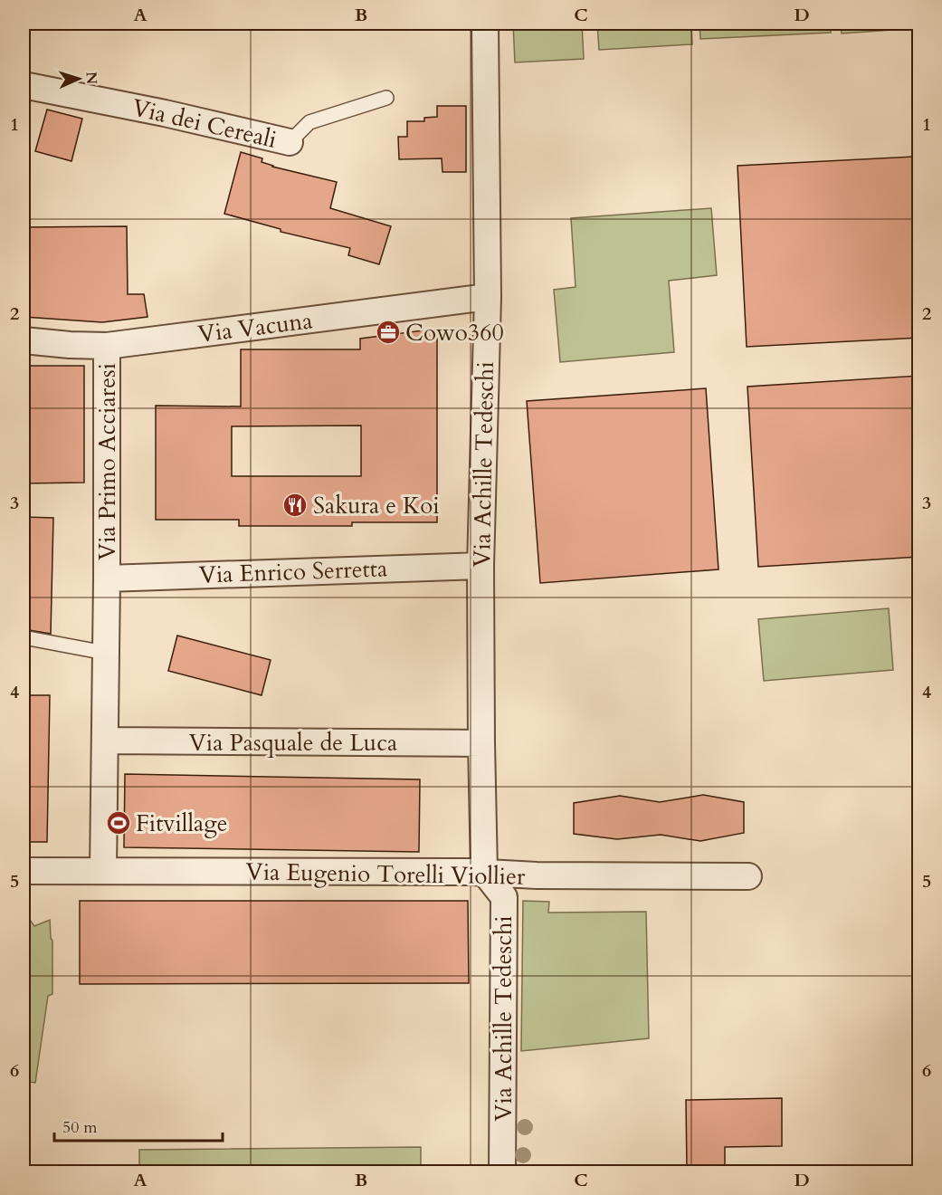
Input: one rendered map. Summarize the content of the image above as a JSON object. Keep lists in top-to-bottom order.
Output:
{
  "streets": {
    "street": [
      "Via dei Cereali",
      "Via Vacuna",
      "Via Primo Acciaresi",
      "Via Achille Tedeschi",
      "Via Enrico Serretta",
      "Via Pasquale de Luca",
      "Via Eugenio Torelli Viollier"
    ]
  },
  "crossings": [
    ["Via Vacuna", "Via Primo Acciaresi"],
    ["Via Vacuna", "Via Achille Tedeschi"],
    ["Via Primo Acciaresi", "Via Enrico Serretta"],
    ["Via Primo Acciaresi", "Via Pasquale de Luca"],
    ["Via Achille Tedeschi", "Via Enrico Serretta"],
    ["Via Achille Tedeschi", "Via Pasquale de Luca"],
    ["Via Achille Tedeschi", "Via Eugenio Torelli Viollier"]
  ],
  "places": {
    "office": ["Cowo360"],
    "restaurant": ["Sakura e Koi"],
    "sports": ["Fitvillage"]
  },
  "scale_bar": "50 m",
  "north": "right",
  "grid": {
    "columns": [
      "A",
      "B",
      "C",
      "D"
    ],
    "rows": [
      "1",
      "2",
      "3",
      "4",
      "5",
      "6"
    ]
  }
}
